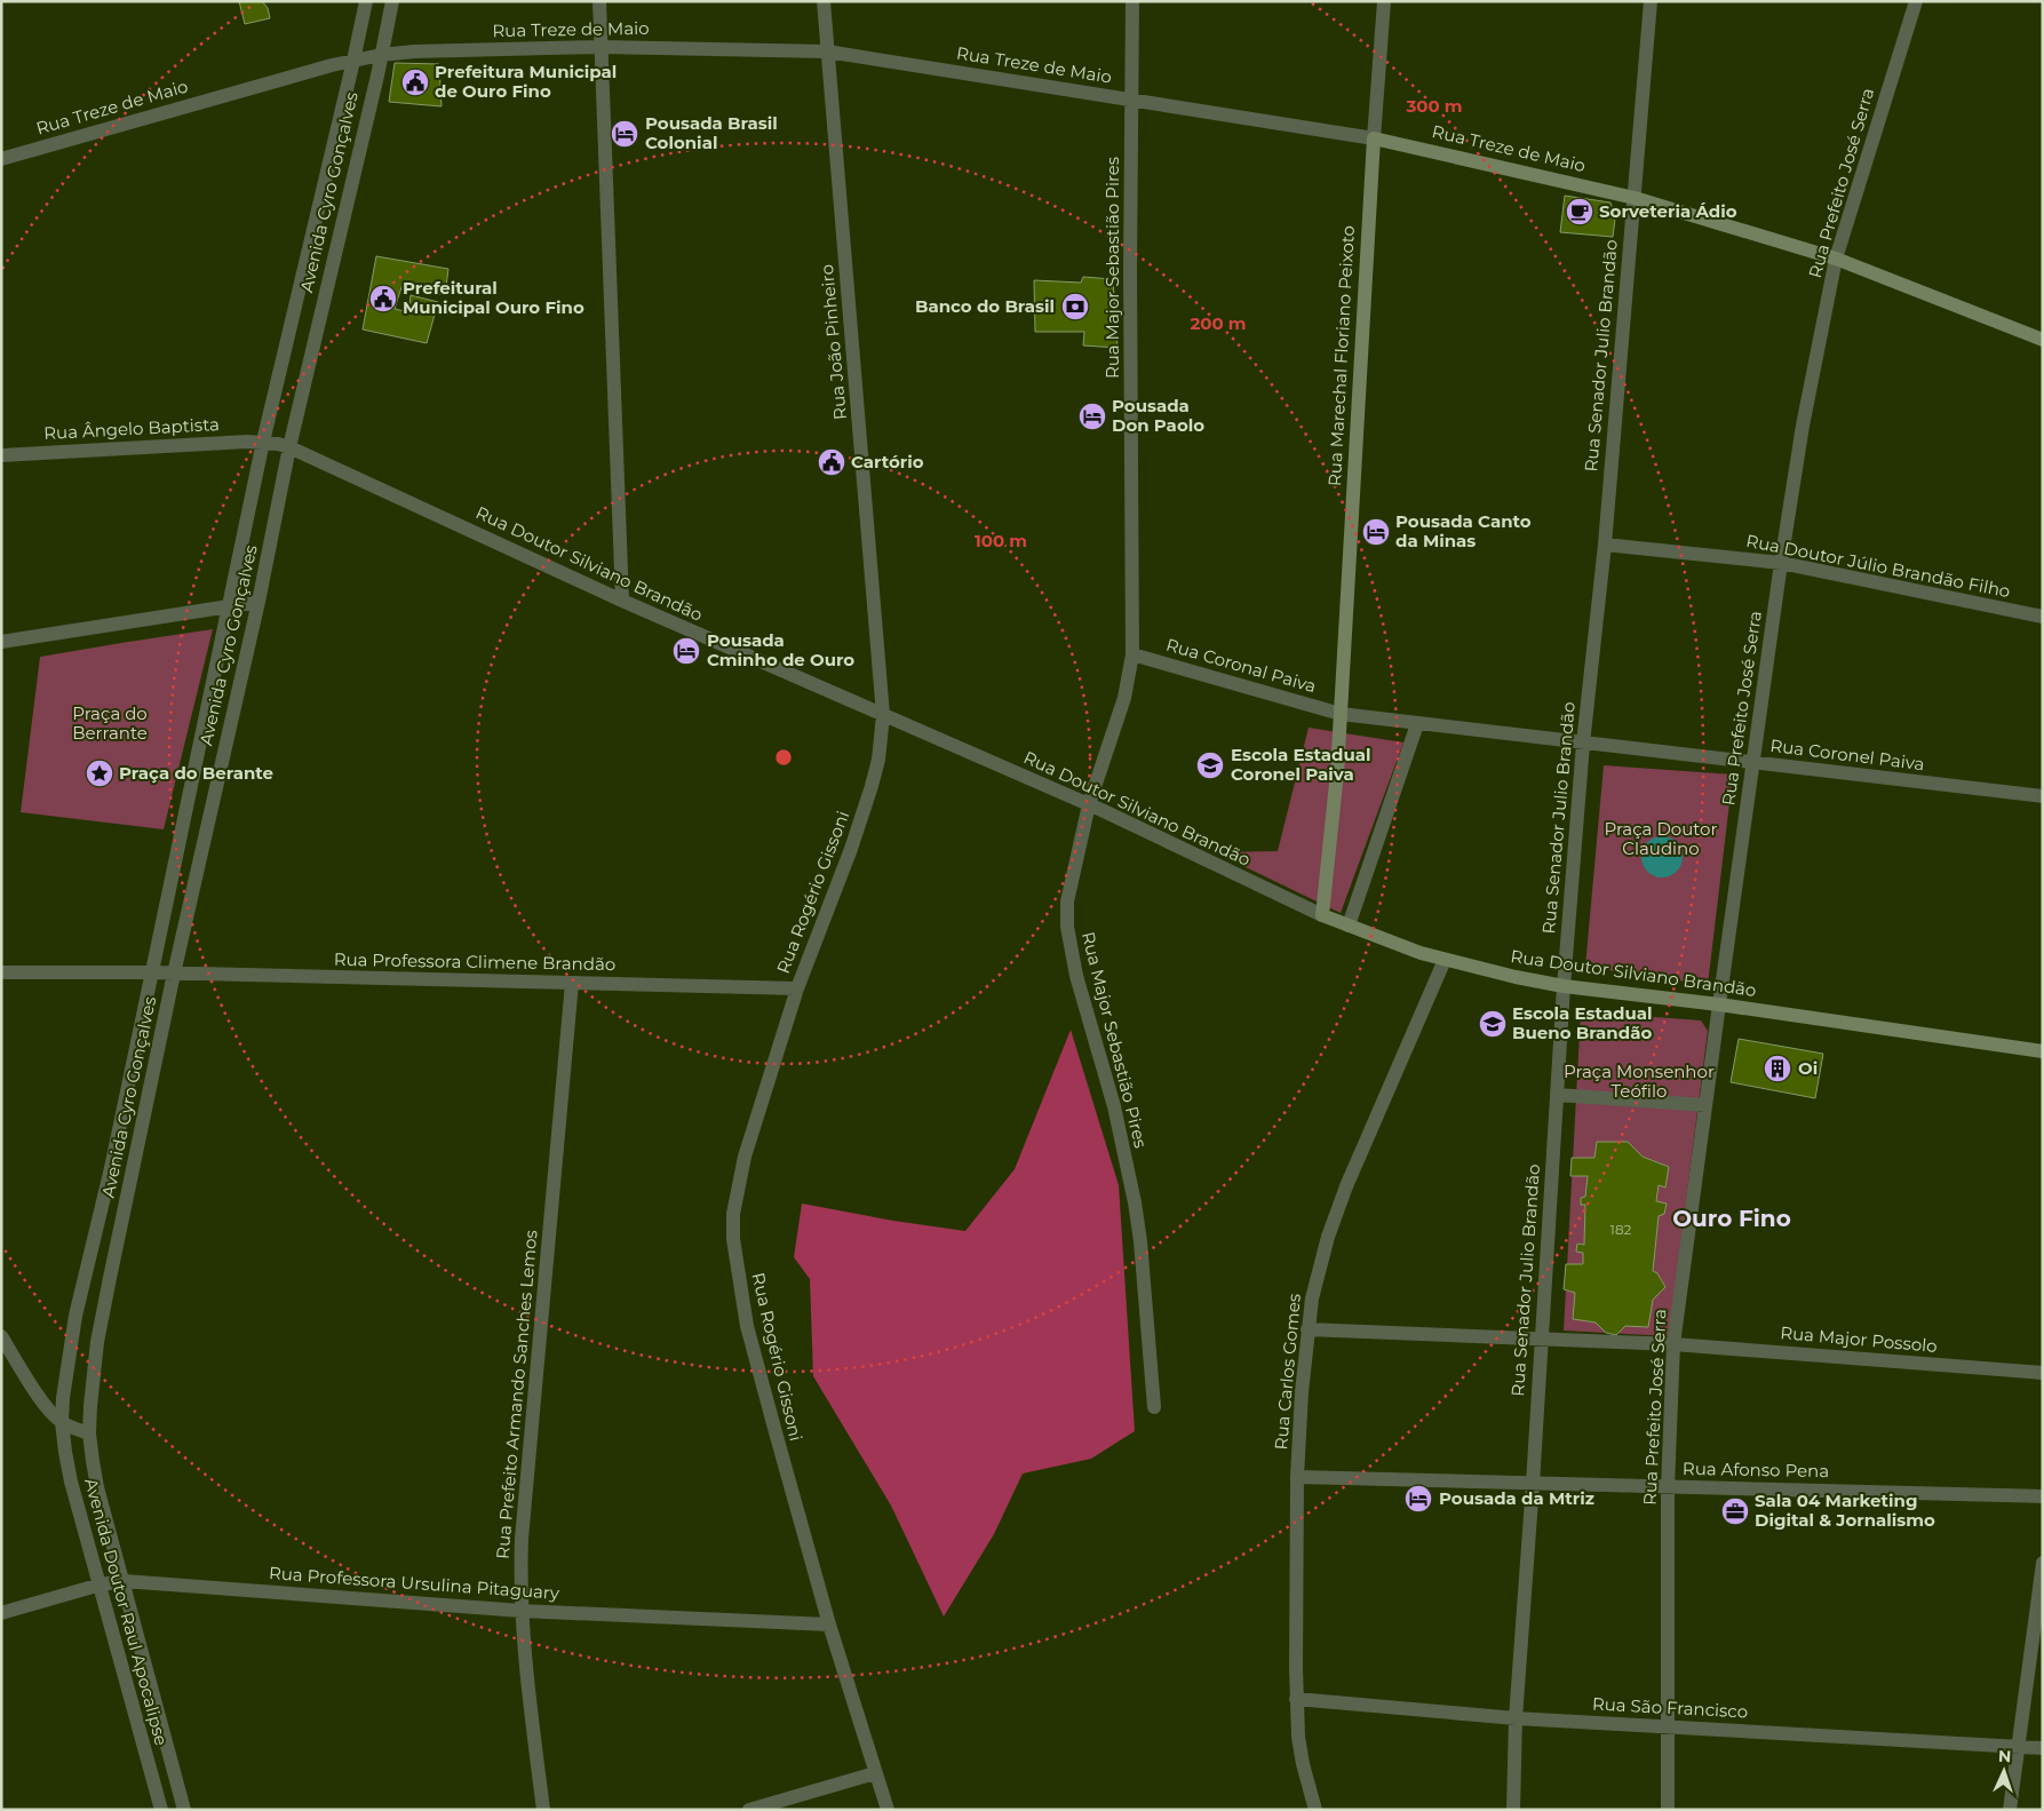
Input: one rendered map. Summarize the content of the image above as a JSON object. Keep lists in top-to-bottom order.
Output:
{
  "streets": {
    "street": [
      "Rua Treze de Maio",
      "Rua Prefeito José Serra",
      "Avenida Cyro Gonçalves",
      "Rua Major Sebastião Pires",
      "Rua João Pinheiro",
      "Rua Marechal Floriano Peixoto",
      "Rua Senador Julio Brandão",
      "Rua Ângelo Baptista",
      "Rua Doutor Silviano Brandão",
      "Rua Doutor Júlio Brandão Filho",
      "Rua Coronal Paiva",
      "Rua Coronel Paiva",
      "Rua Rogério Gissoni",
      "Rua Professora Climene Brandão",
      "Rua Major Possolo",
      "Rua Carlos Gomes",
      "Rua Prefeito Armando Sanches Lemos",
      "Rua Afonso Pena",
      "Rua Professora Ursulina Pitaguary",
      "Avenida Doutor Raul Apocalipse",
      "Rua São Francisco"
    ]
  },
  "crossings": [
    ["Rua Treze de Maio", "Rua Prefeito José Serra"],
    ["Rua Treze de Maio", "Avenida Cyro Gonçalves"],
    ["Rua Treze de Maio", "Rua Major Sebastião Pires"],
    ["Rua Treze de Maio", "Rua João Pinheiro"],
    ["Rua Treze de Maio", "Rua Marechal Floriano Peixoto"],
    ["Rua Treze de Maio", "Rua Senador Julio Brandão"],
    ["Rua Prefeito José Serra", "Rua Doutor Silviano Brandão"],
    ["Rua Prefeito José Serra", "Rua Doutor Júlio Brandão Filho"],
    ["Rua Prefeito José Serra", "Rua Coronel Paiva"],
    ["Rua Prefeito José Serra", "Rua Major Possolo"],
    ["Rua Prefeito José Serra", "Rua Afonso Pena"],
    ["Rua Prefeito José Serra", "Rua São Francisco"],
    ["Avenida Cyro Gonçalves", "Rua Ângelo Baptista"],
    ["Avenida Cyro Gonçalves", "Rua Doutor Silviano Brandão"],
    ["Avenida Cyro Gonçalves", "Rua Professora Climene Brandão"],
    ["Avenida Cyro Gonçalves", "Avenida Doutor Raul Apocalipse"],
    ["Rua Major Sebastião Pires", "Rua Doutor Silviano Brandão"],
    ["Rua Major Sebastião Pires", "Rua Coronal Paiva"],
    ["Rua João Pinheiro", "Rua Doutor Silviano Brandão"],
    ["Rua João Pinheiro", "Rua Rogério Gissoni"],
    ["Rua Marechal Floriano Peixoto", "Rua Doutor Silviano Brandão"],
    ["Rua Marechal Floriano Peixoto", "Rua Coronal Paiva"],
    ["Rua Marechal Floriano Peixoto", "Rua Coronel Paiva"],
    ["Rua Senador Julio Brandão", "Rua Doutor Silviano Brandão"],
    ["Rua Senador Julio Brandão", "Rua Doutor Júlio Brandão Filho"],
    ["Rua Senador Julio Brandão", "Rua Coronel Paiva"],
    ["Rua Senador Julio Brandão", "Rua Afonso Pena"],
    ["Rua Senador Julio Brandão", "Rua São Francisco"],
    ["Rua Ângelo Baptista", "Rua Doutor Silviano Brandão"],
    ["Rua Doutor Silviano Brandão", "Rua Rogério Gissoni"],
    ["Rua Doutor Silviano Brandão", "Rua Carlos Gomes"],
    ["Rua Coronal Paiva", "Rua Coronel Paiva"],
    ["Rua Rogério Gissoni", "Rua Professora Climene Brandão"],
    ["Rua Rogério Gissoni", "Rua Professora Ursulina Pitaguary"],
    ["Rua Professora Climene Brandão", "Rua Prefeito Armando Sanches Lemos"],
    ["Rua Carlos Gomes", "Rua Afonso Pena"],
    ["Rua Carlos Gomes", "Rua São Francisco"],
    ["Rua Prefeito Armando Sanches Lemos", "Rua Professora Ursulina Pitaguary"],
    ["Rua Professora Ursulina Pitaguary", "Avenida Doutor Raul Apocalipse"]
  ],
  "districts": ["Ouro Fino"],
  "parks": ["Praça do Berrante", "Praça Doutor Claudino", "Praça Monsenhor Teófilo"],
  "places": {
    "public building": ["Prefeitura Municipal de Ouro Fino", "Prefeitural Municipal Ouro Fino", "Cartório"],
    "hotel": [
      "Pousada Brasil Colonial",
      "Pousada Don Paolo",
      "Pousada Canto da Minas",
      "Pousada Cminho de Ouro",
      "Pousada da Mtriz"
    ],
    "cafe": ["Sorveteria Ádio"],
    "bank": ["Banco do Brasil"],
    "school or university": ["Escola Estadual Coronel Paiva", "Escola Estadual Bueno Brandão"],
    "place": ["Praça do Berante"],
    "building": ["Oi"],
    "office": ["Sala 04 Marketing Digital & Jornalismo"]
  },
  "house_numbers": ["182"],
  "north": "top",
  "rings": ["300 m", "200 m", "100 m"]
}
